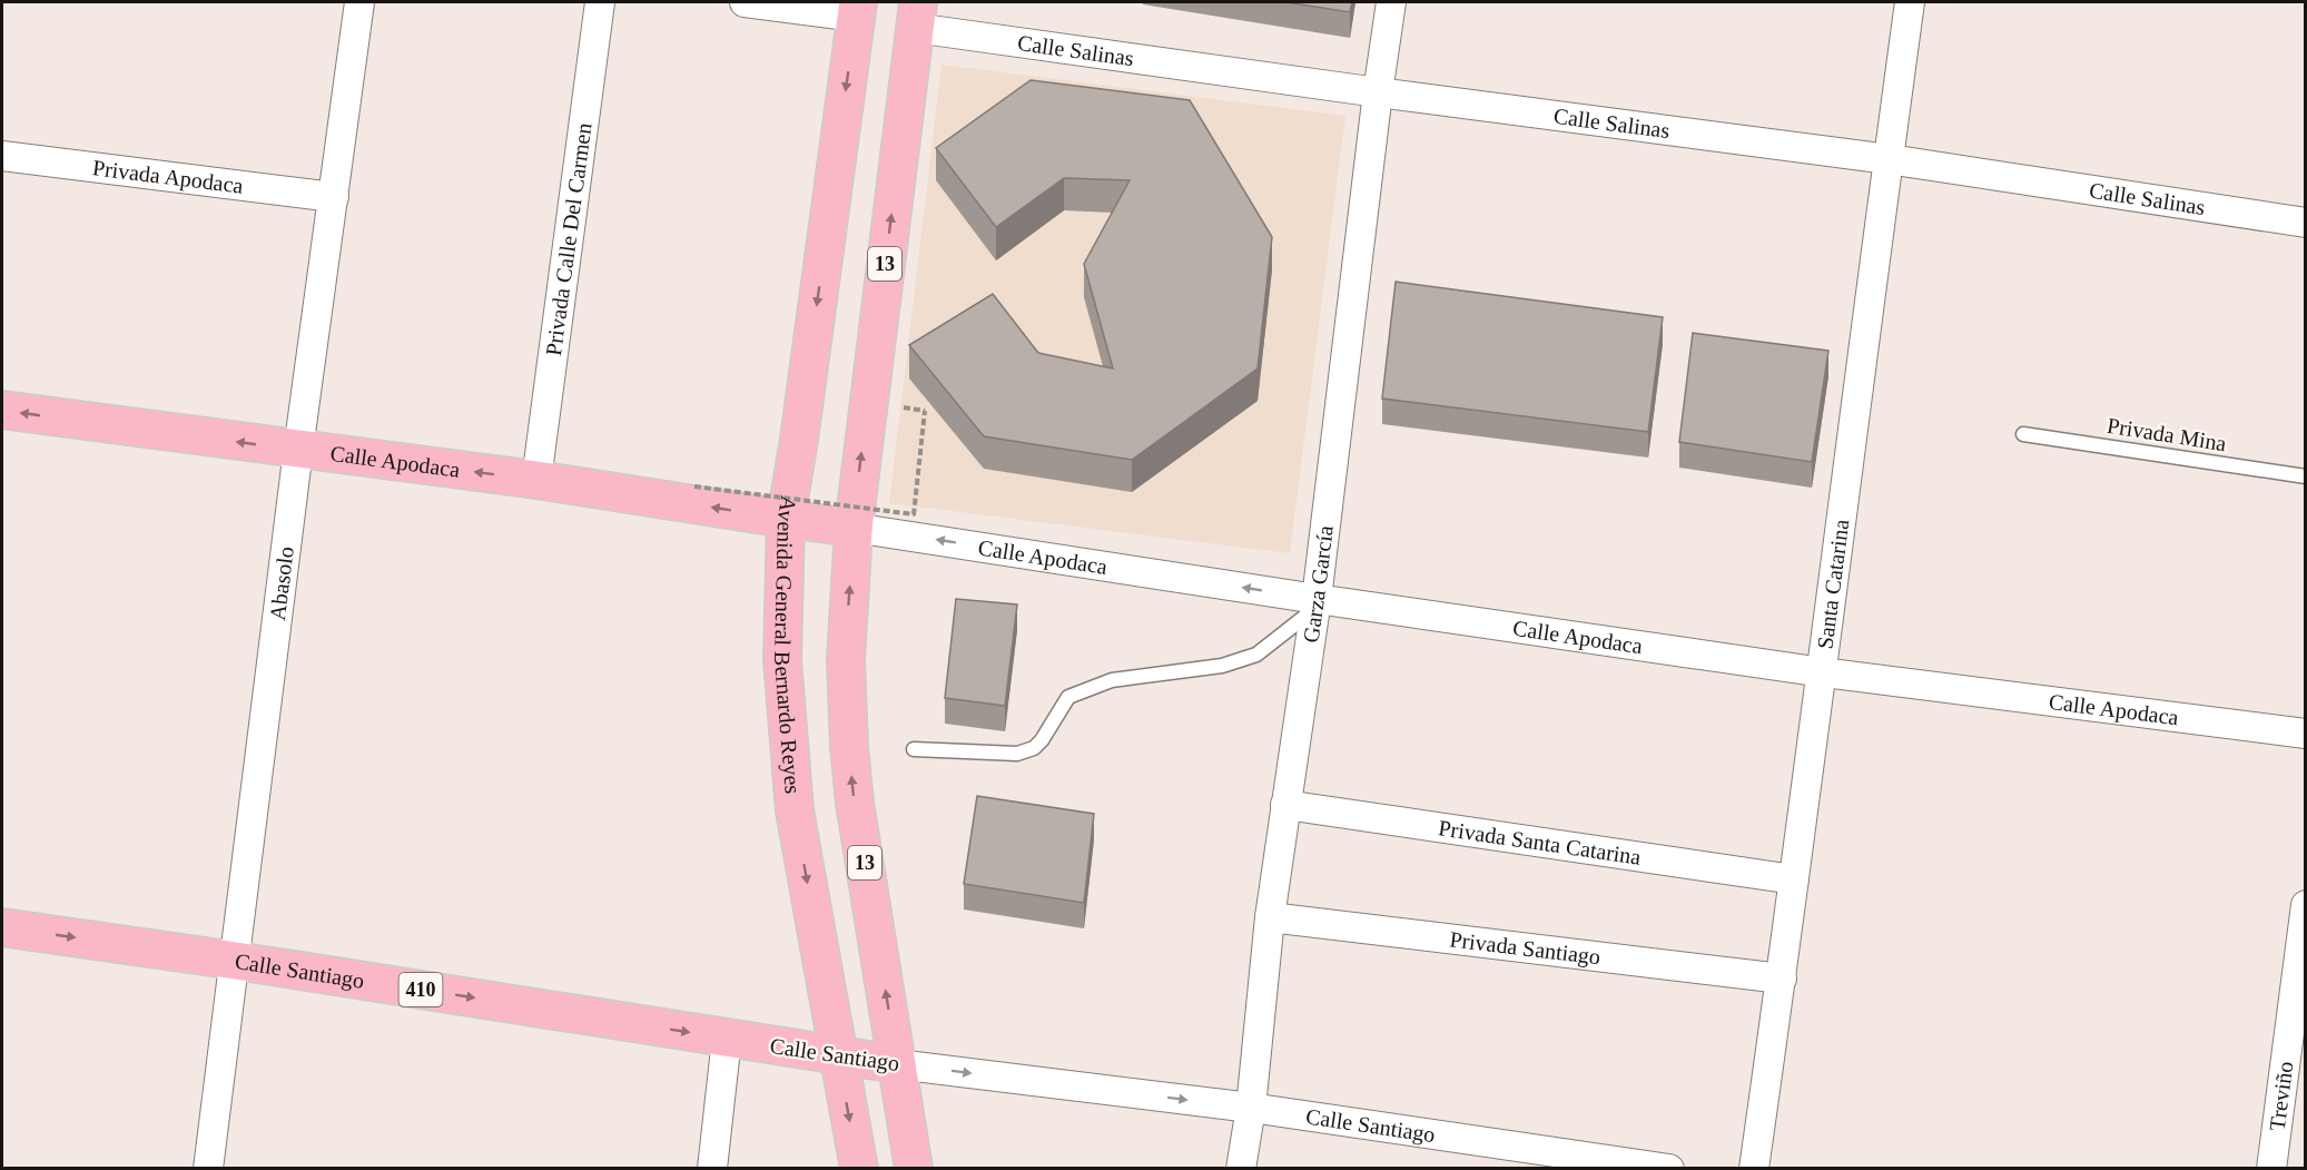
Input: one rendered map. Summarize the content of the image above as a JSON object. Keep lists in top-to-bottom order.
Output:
{
  "streets": {
    "main road": [
      "13",
      "Calle Apodaca",
      "Avenida General Bernardo Reyes",
      "Calle Santiago",
      "410"
    ],
    "street": [
      "Calle Salinas",
      "Privada Apodaca",
      "Privada Calle Del Carmen",
      "Abasolo",
      "Garza García",
      "Santa Catarina",
      "Privada Santa Catarina",
      "Privada Santiago",
      "Treviño"
    ],
    "lane": ["Privada Mina"]
  },
  "crossings": [
    ["Calle Salinas", "13"],
    ["Calle Salinas", "Garza García"],
    ["Calle Salinas", "Santa Catarina"],
    ["Privada Apodaca", "Abasolo"],
    ["Privada Calle Del Carmen", "Calle Apodaca"],
    ["13", "Calle Apodaca"],
    ["13", "Calle Santiago"],
    ["Calle Apodaca", "Abasolo"],
    ["Calle Apodaca", "Garza García"],
    ["Calle Apodaca", "Santa Catarina"],
    ["Calle Apodaca", "Avenida General Bernardo Reyes"],
    ["Abasolo", "Calle Santiago"],
    ["Garza García", "Privada Santa Catarina"],
    ["Garza García", "Privada Santiago"],
    ["Garza García", "Calle Santiago"],
    ["Santa Catarina", "Privada Santa Catarina"],
    ["Santa Catarina", "Privada Santiago"],
    ["Avenida General Bernardo Reyes", "Calle Santiago"]
  ],
  "one_way": ["Calle Apodaca", "Calle Santiago"]
}
